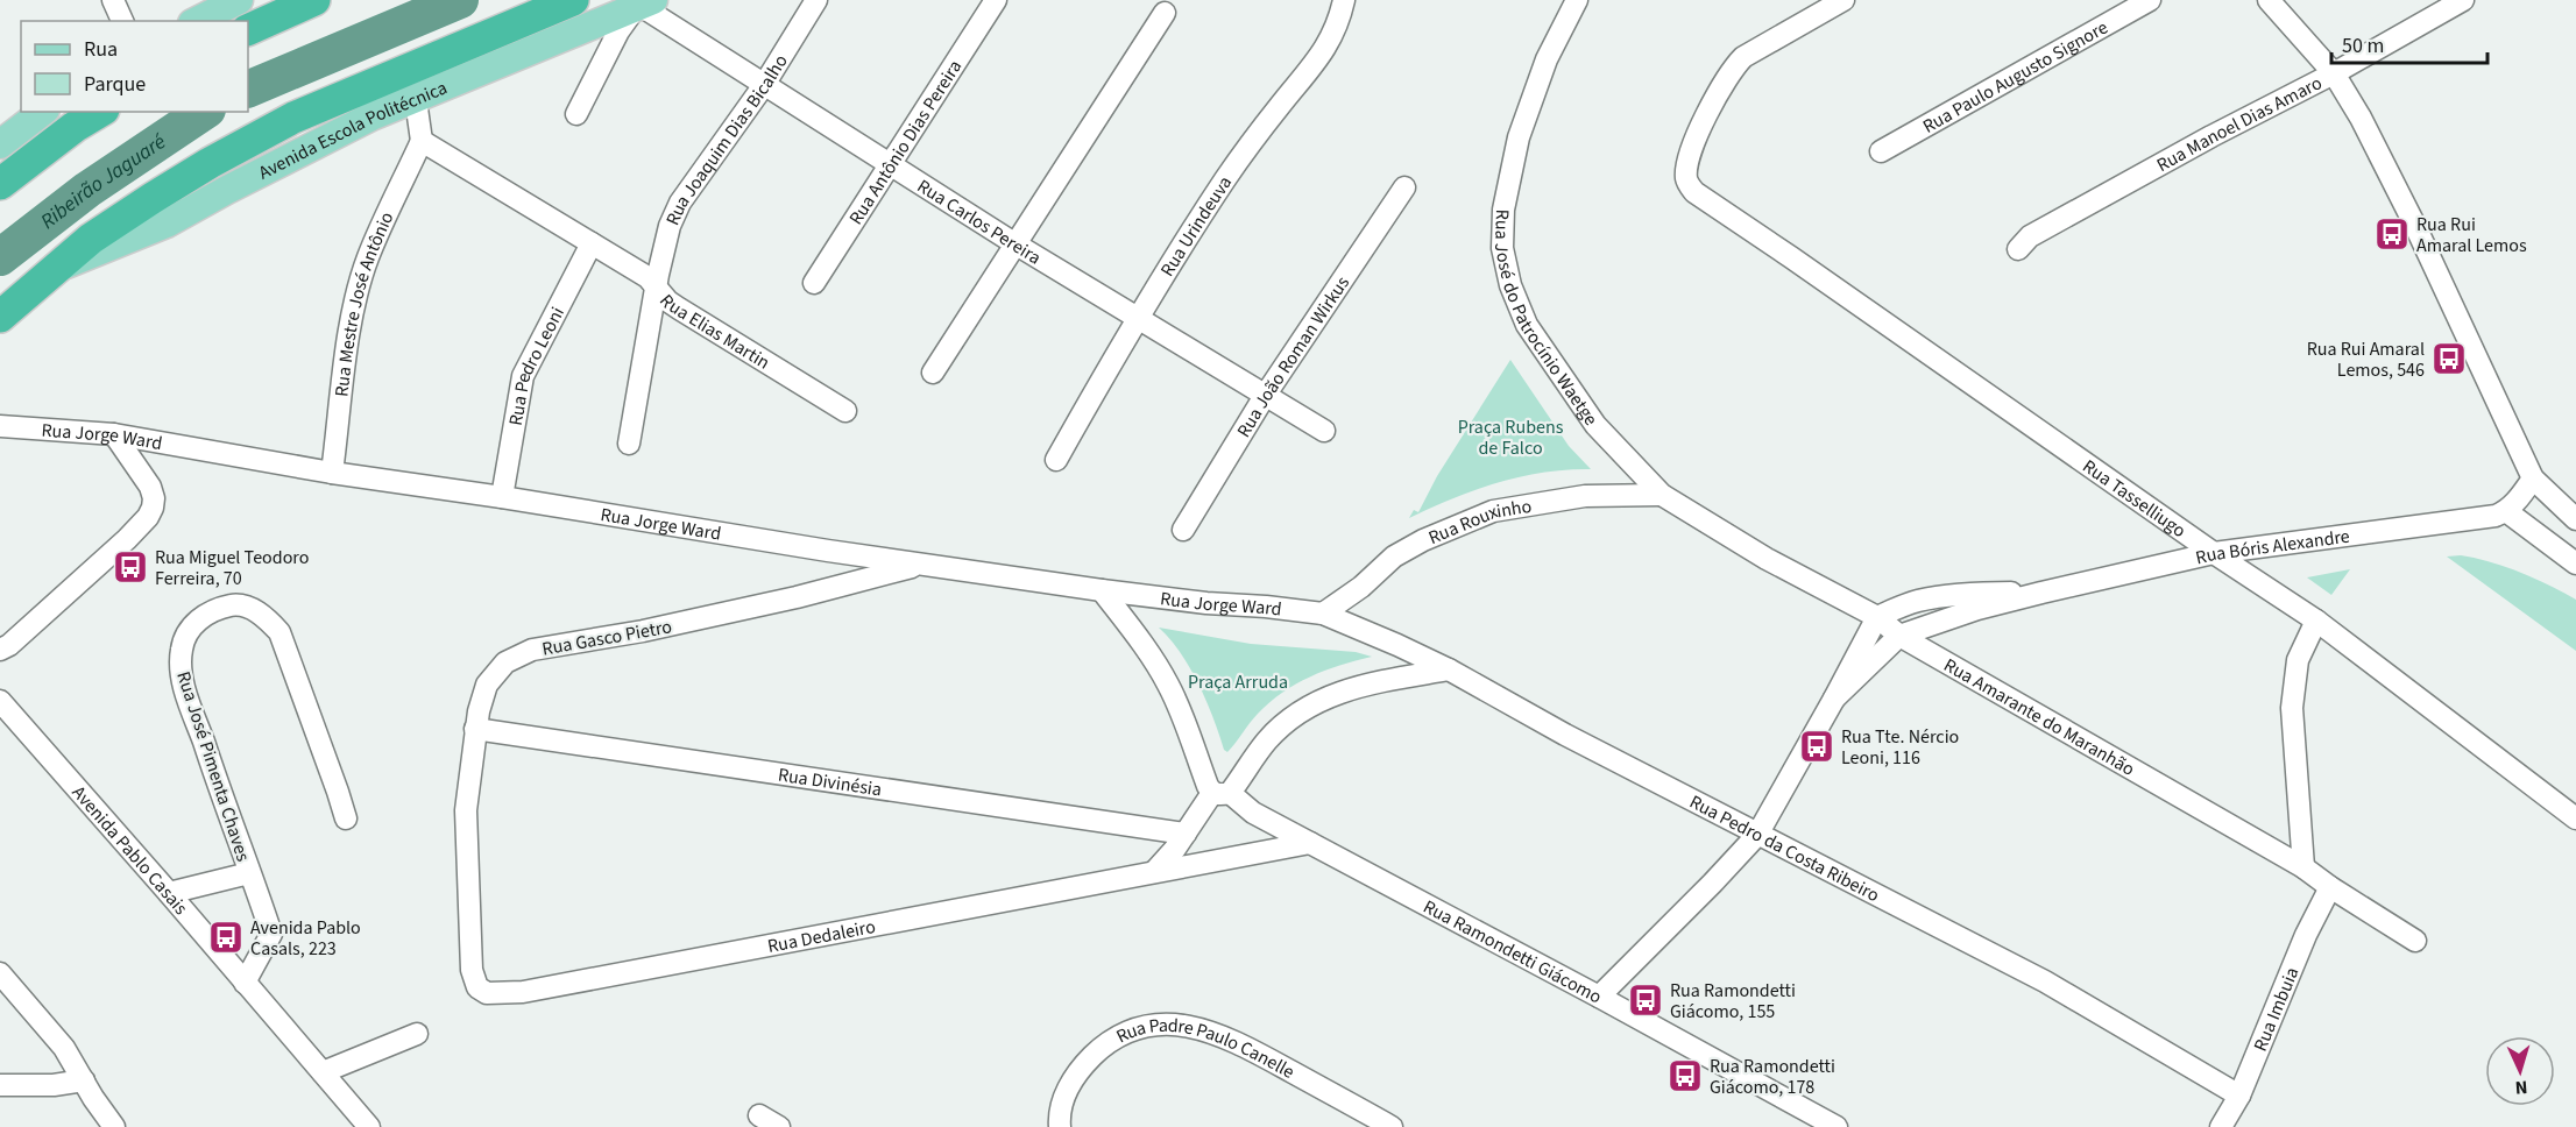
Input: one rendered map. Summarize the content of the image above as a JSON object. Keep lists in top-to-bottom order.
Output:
{
  "streets": {
    "highway": ["Avenida Escola Politécnica"],
    "street": [
      "Rua Paulo Augusto Signore",
      "Rua Manoel Dias Amaro",
      "Rua Joaquim Dias Bicalho",
      "Rua Antônio Dias Pereira",
      "Rua Carlos Pereira",
      "Rua Urindeuva",
      "Rua Mestre José Antônio",
      "Rua José do Patrocínio Waetge",
      "Rua Elias Martin",
      "Rua João Roman Wirkus",
      "Rua Pedro Leoni",
      "Rua Jorge Ward",
      "Rua Tasselliugo",
      "Rua Rouxinho",
      "Rua Bóris Alexandre",
      "Rua Gasco Pietro",
      "Rua Amarante do Maranhão",
      "Rua José Pimenta Chaves",
      "Rua Divinésia",
      "Rua Pedro da Costa Ribeiro",
      "Avenida Pablo Casais",
      "Rua Dedaleiro",
      "Rua Ramondetti Giácomo",
      "Rua Imbuia",
      "Rua Padre Paulo Canelle"
    ]
  },
  "crossings": [
    ["Avenida Escola Politécnica", "Rua Carlos Pereira"],
    ["Rua Joaquim Dias Bicalho", "Rua Carlos Pereira"],
    ["Rua Joaquim Dias Bicalho", "Rua Elias Martin"],
    ["Rua Antônio Dias Pereira", "Rua Carlos Pereira"],
    ["Rua Carlos Pereira", "Rua Urindeuva"],
    ["Rua Carlos Pereira", "Rua João Roman Wirkus"],
    ["Rua Mestre José Antônio", "Rua Jorge Ward"],
    ["Rua José do Patrocínio Waetge", "Rua Rouxinho"],
    ["Rua José do Patrocínio Waetge", "Rua Amarante do Maranhão"],
    ["Rua Elias Martin", "Rua Pedro Leoni"],
    ["Rua Pedro Leoni", "Rua Jorge Ward"],
    ["Rua Jorge Ward", "Rua Rouxinho"],
    ["Rua Jorge Ward", "Rua Gasco Pietro"],
    ["Rua Jorge Ward", "Rua Pedro da Costa Ribeiro"],
    ["Rua Tasselliugo", "Rua Bóris Alexandre"],
    ["Rua Rouxinho", "Rua Amarante do Maranhão"],
    ["Rua Rouxinho", "Rua Pedro da Costa Ribeiro"],
    ["Rua Bóris Alexandre", "Rua Amarante do Maranhão"],
    ["Rua Gasco Pietro", "Rua Divinésia"],
    ["Rua Gasco Pietro", "Rua Dedaleiro"],
    ["Rua Amarante do Maranhão", "Rua Imbuia"],
    ["Rua José Pimenta Chaves", "Avenida Pablo Casais"],
    ["Rua Pedro da Costa Ribeiro", "Rua Imbuia"],
    ["Rua Dedaleiro", "Rua Ramondetti Giácomo"]
  ],
  "water": ["Ribeirão Jaguaré"],
  "parks": ["Praça Rubens de Falco", "Praça Arruda"],
  "places": {
    "bus stop": [
      "Rua Rui Amaral Lemos",
      "Rua Rui Amaral Lemos, 546",
      "Rua Miguel Teodoro Ferreira, 70",
      "Rua Tte. Nércio Leoni, 116",
      "Avenida Pablo Casals, 223",
      "Rua Ramondetti Giácomo, 155",
      "Rua Ramondetti Giácomo, 178"
    ]
  },
  "legend": ["Rua", "Parque"],
  "scale_bar": "50 m",
  "north": "bottom"
}
